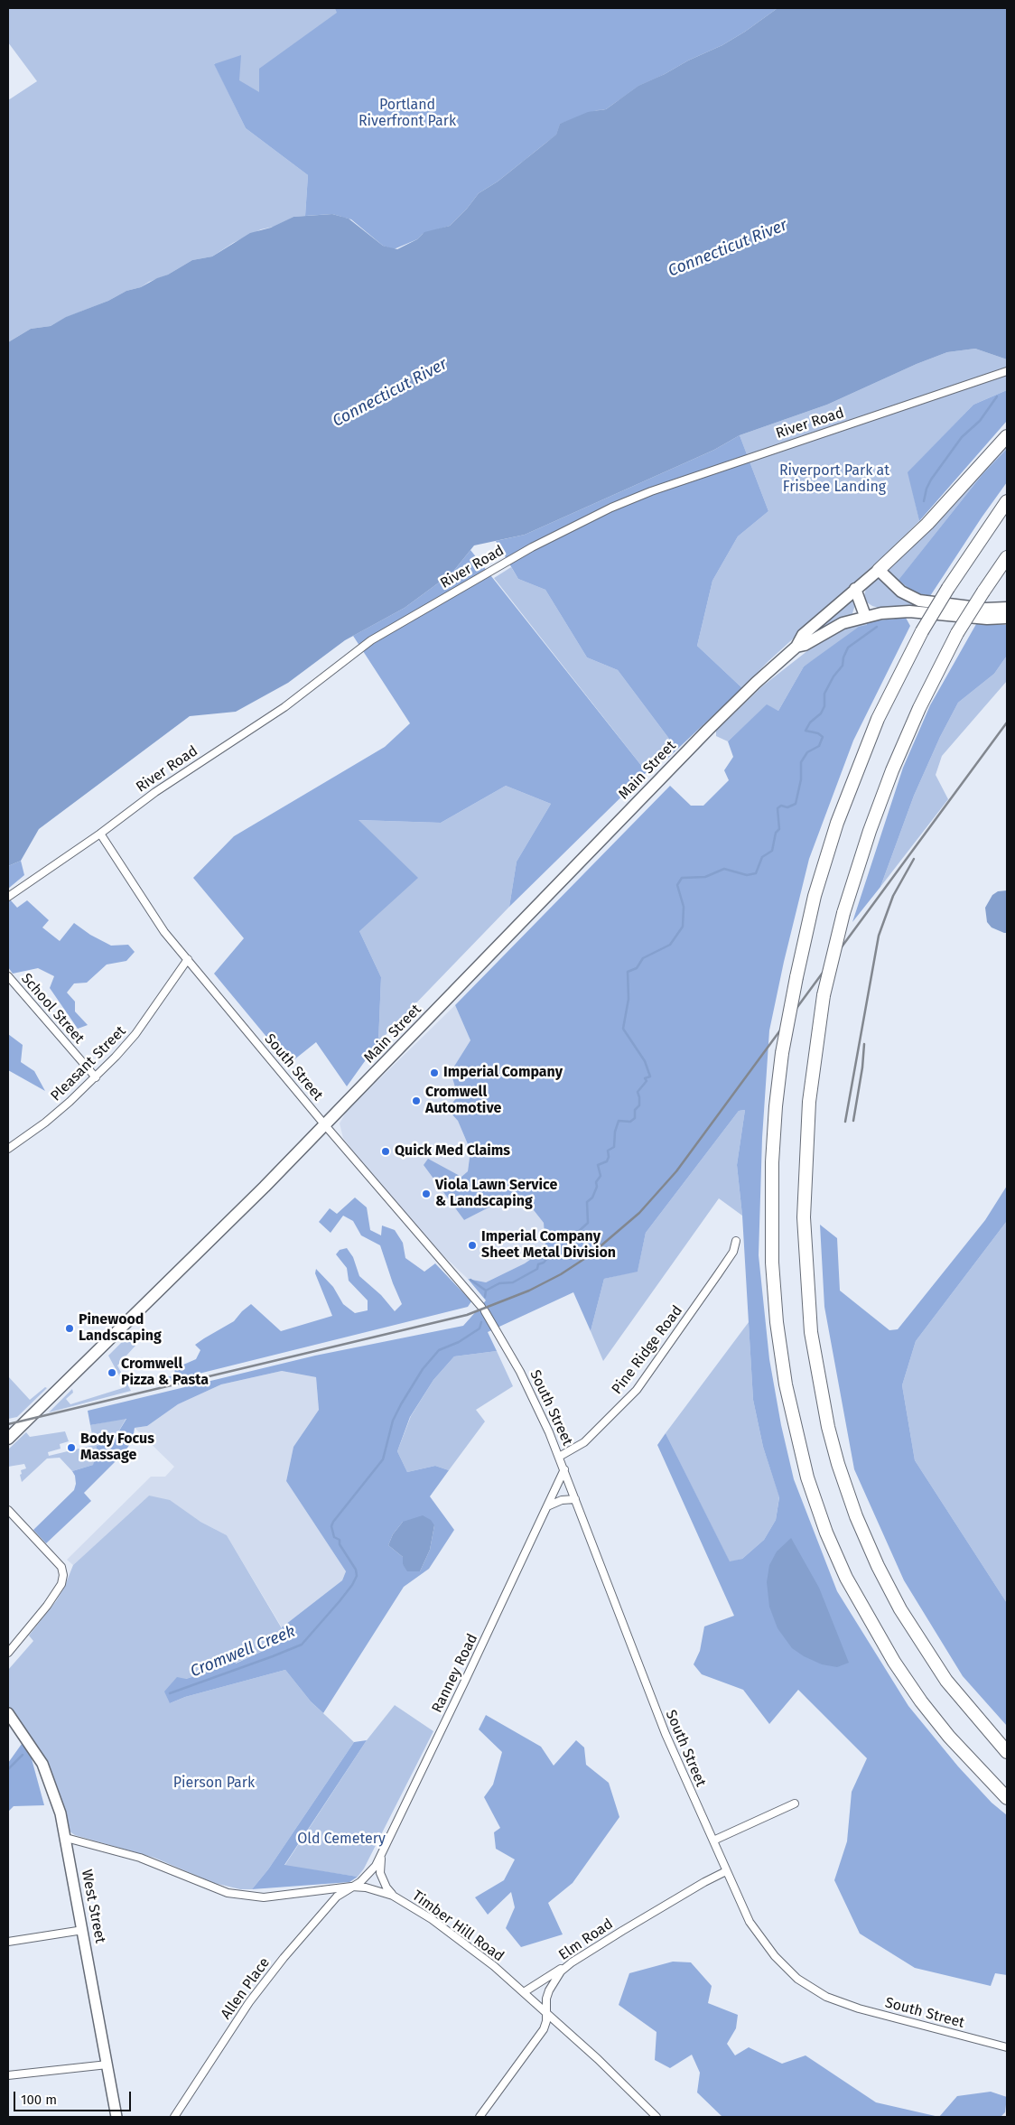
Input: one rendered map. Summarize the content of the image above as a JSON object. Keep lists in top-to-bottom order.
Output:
{
  "streets": {
    "main road": ["Main Street", "West Street"],
    "street": [
      "River Road",
      "School Street",
      "Pleasant Street",
      "South Street",
      "Pine Ridge Road",
      "Ranney Road",
      "Timber Hill Road",
      "Elm Road",
      "Allen Place"
    ]
  },
  "crossings": [
    ["River Road", "South Street"],
    ["Main Street", "South Street"],
    ["School Street", "Pleasant Street"],
    ["Pleasant Street", "South Street"],
    ["South Street", "Pine Ridge Road"],
    ["South Street", "Ranney Road"],
    ["South Street", "Elm Road"],
    ["Ranney Road", "Timber Hill Road"],
    ["Ranney Road", "Allen Place"],
    ["West Street", "Timber Hill Road"],
    ["Timber Hill Road", "Elm Road"],
    ["Timber Hill Road", "Allen Place"]
  ],
  "water": ["Connecticut River", "Cromwell Creek"],
  "parks": [
    "Portland Riverfront Park",
    "Riverport Park at Frisbee Landing",
    "Pierson Park",
    "Old Cemetery"
  ],
  "places": [
    "Imperial Company",
    "Cromwell Automotive",
    "Quick Med Claims",
    "Viola Lawn Service & Landscaping",
    "Imperial Company Sheet Metal Division",
    "Pinewood Landscaping",
    "Cromwell Pizza & Pasta",
    "Body Focus Massage"
  ],
  "scale_bar": "100 m"
}
